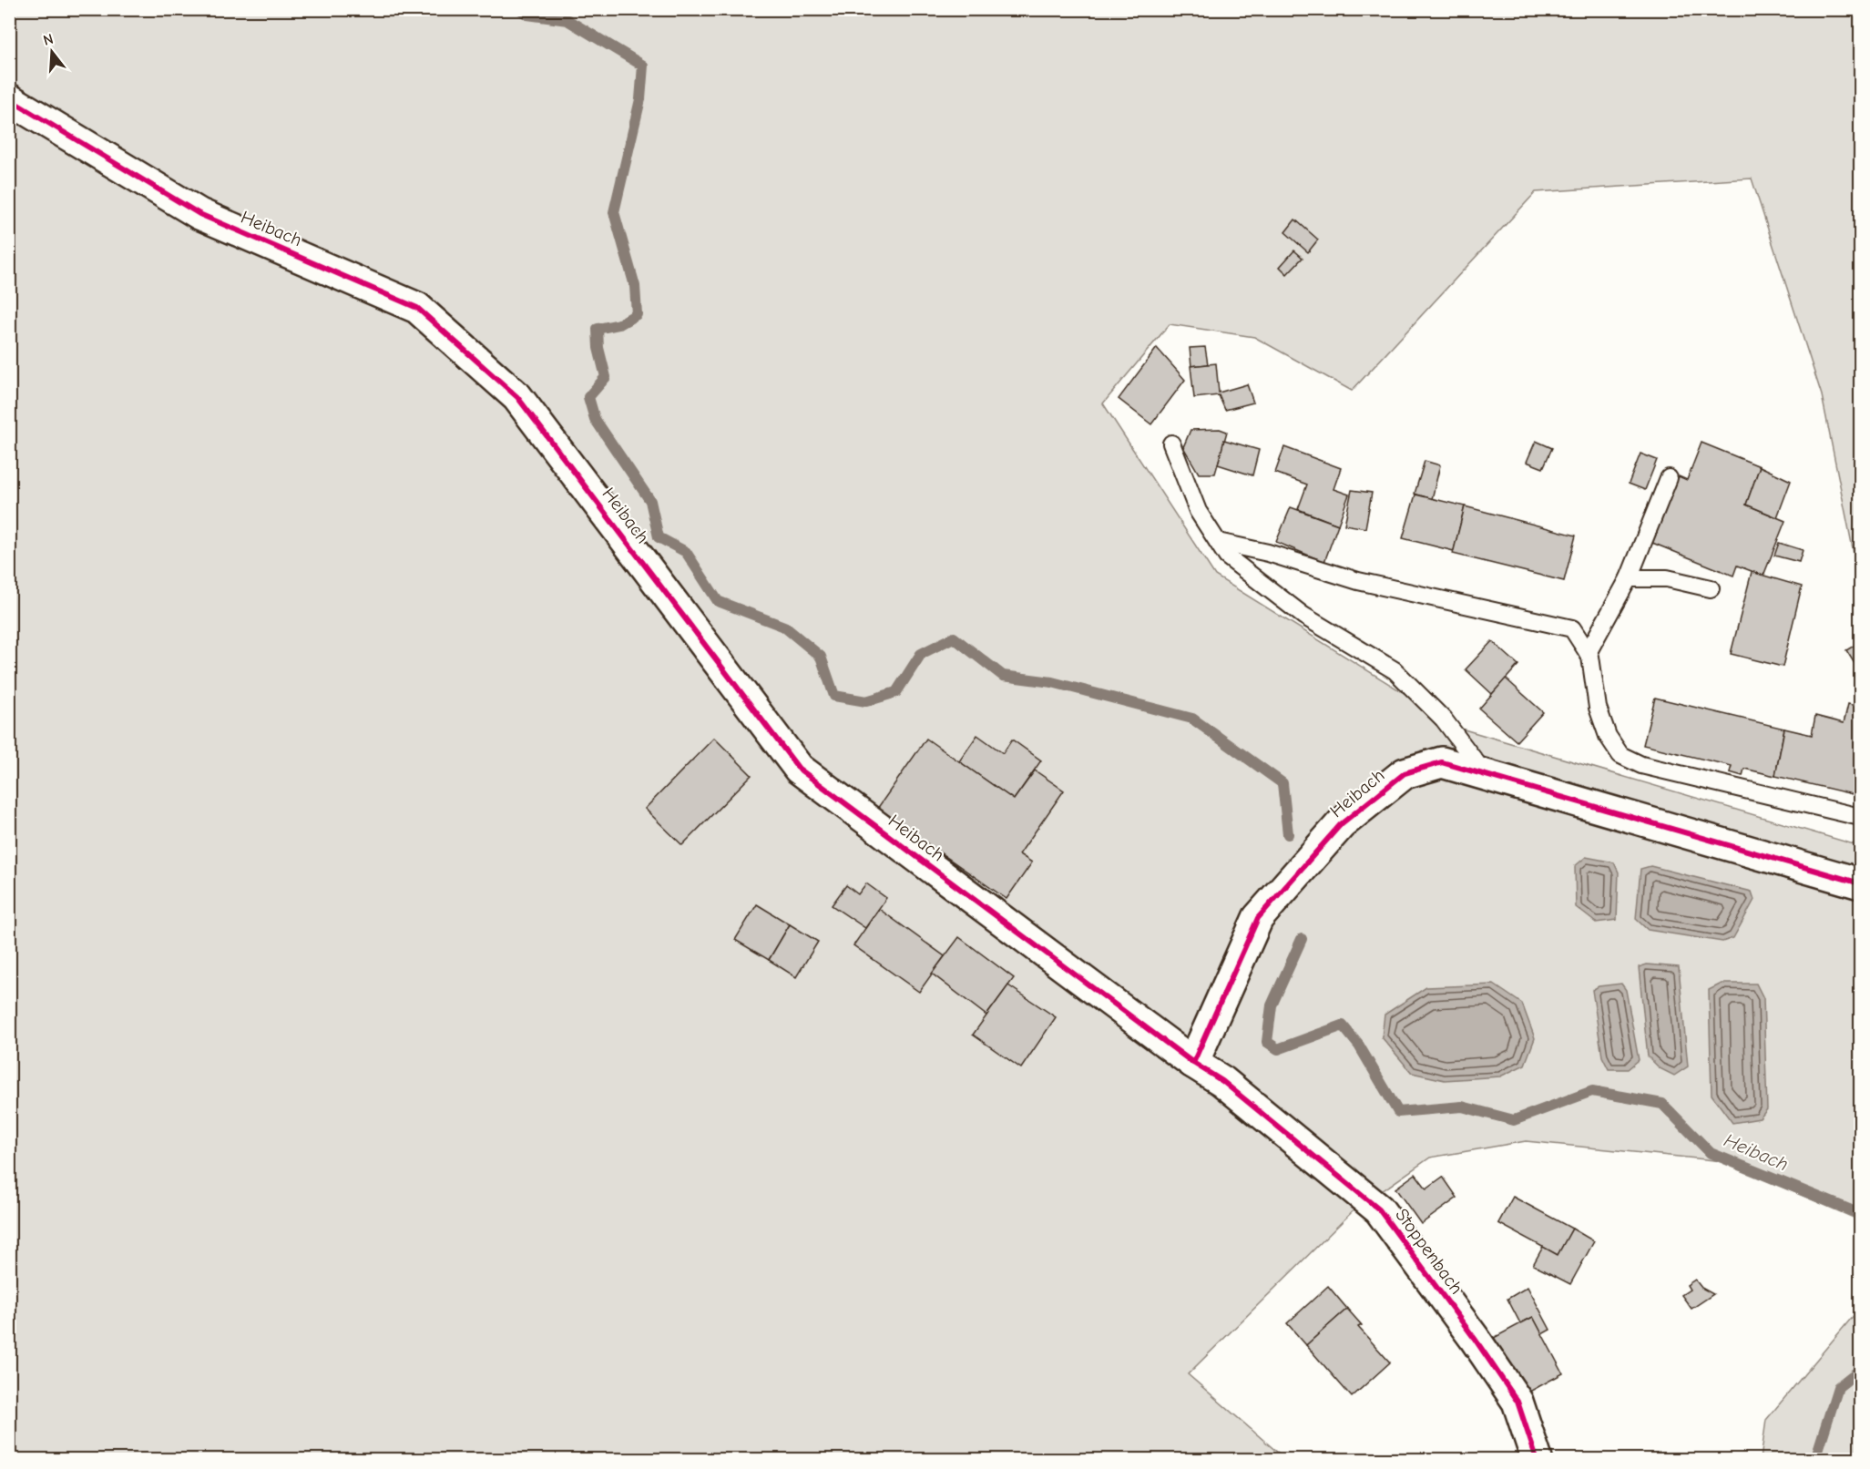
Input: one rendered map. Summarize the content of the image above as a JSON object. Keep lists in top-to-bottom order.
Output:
{
  "streets": {
    "street": ["Heibach", "Stoppenbach"]
  },
  "crossings": [
    ["Heibach", "Stoppenbach"]
  ],
  "water": ["Heibach"],
  "north": "top"
}
